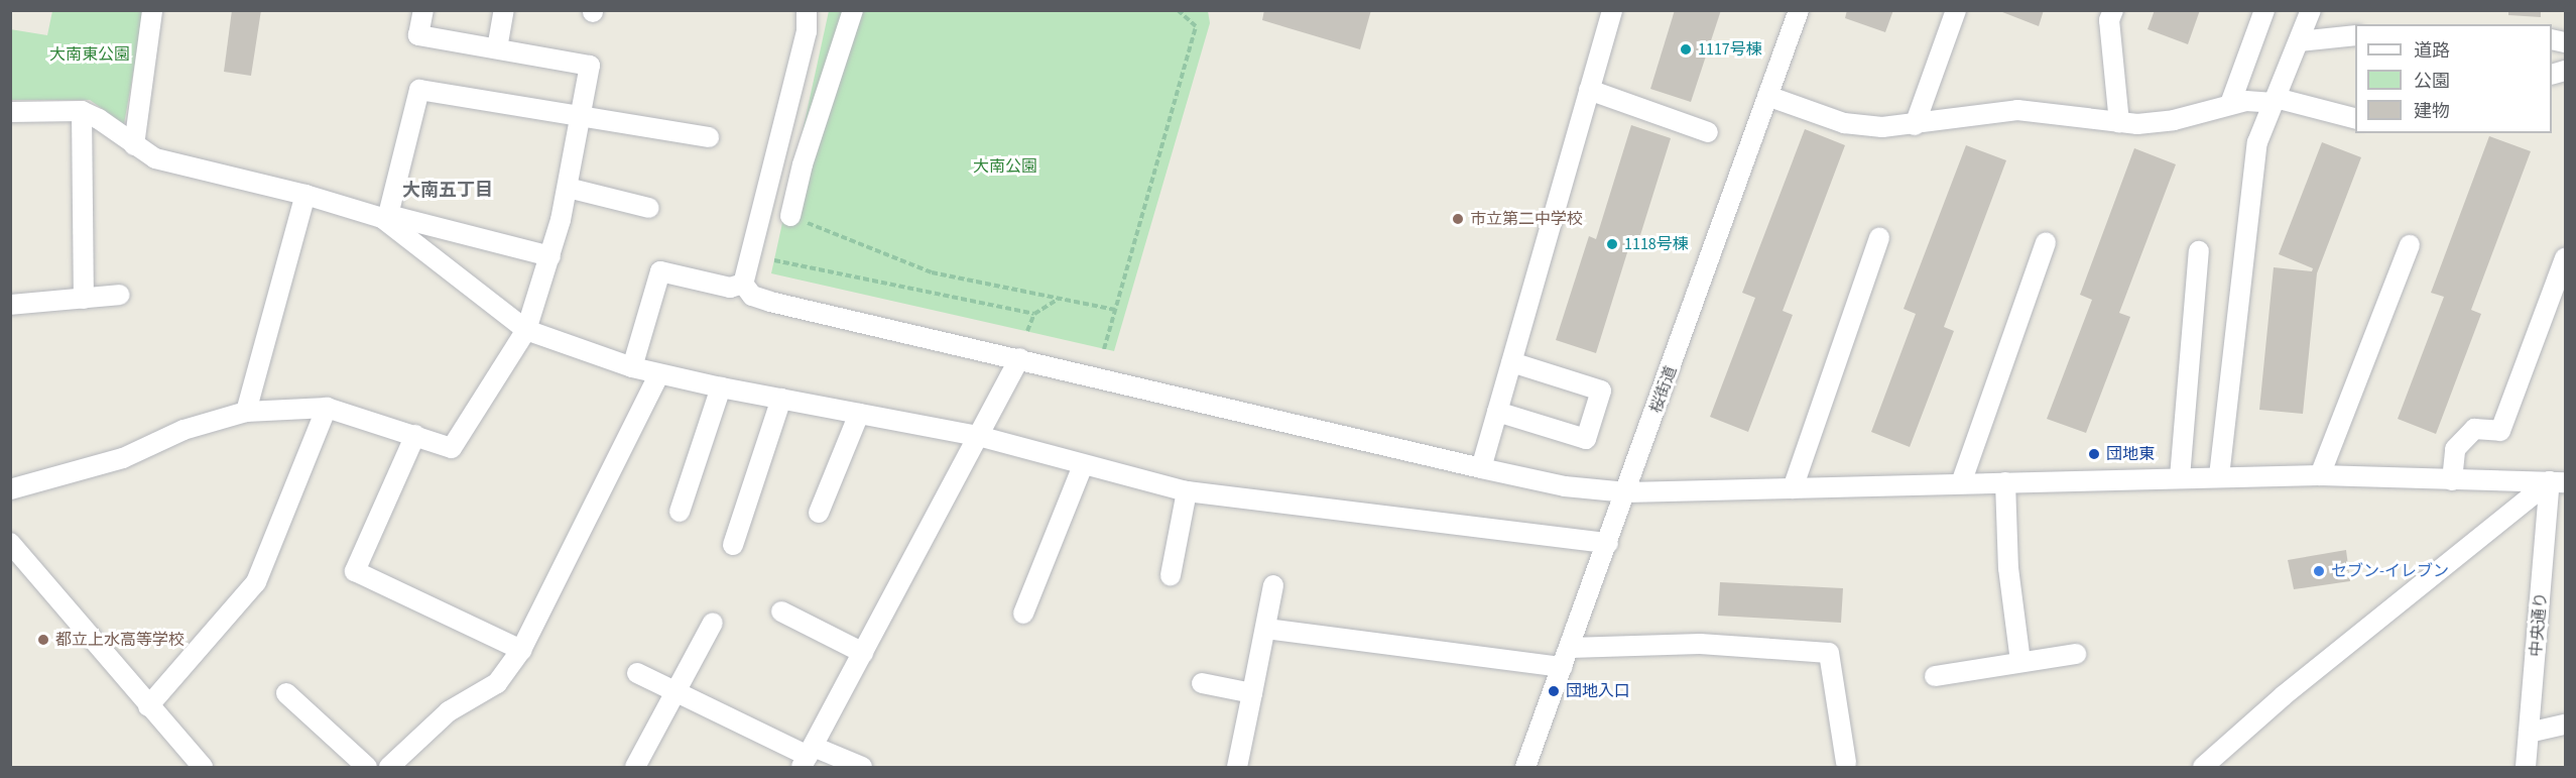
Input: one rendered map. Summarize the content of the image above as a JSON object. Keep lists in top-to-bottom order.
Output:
{
  "streets": {
    "street": ["桜街道", "中央通り"]
  },
  "districts": ["大南五丁目"],
  "parks": ["大南東公園", "大南公園"],
  "places": [
    "1117号棟",
    "市立第二中学校",
    "1118号棟",
    "団地東",
    "セブン-イレブン",
    "都立上水高等学校",
    "団地入口"
  ],
  "legend": ["道路", "公園", "建物"]
}
